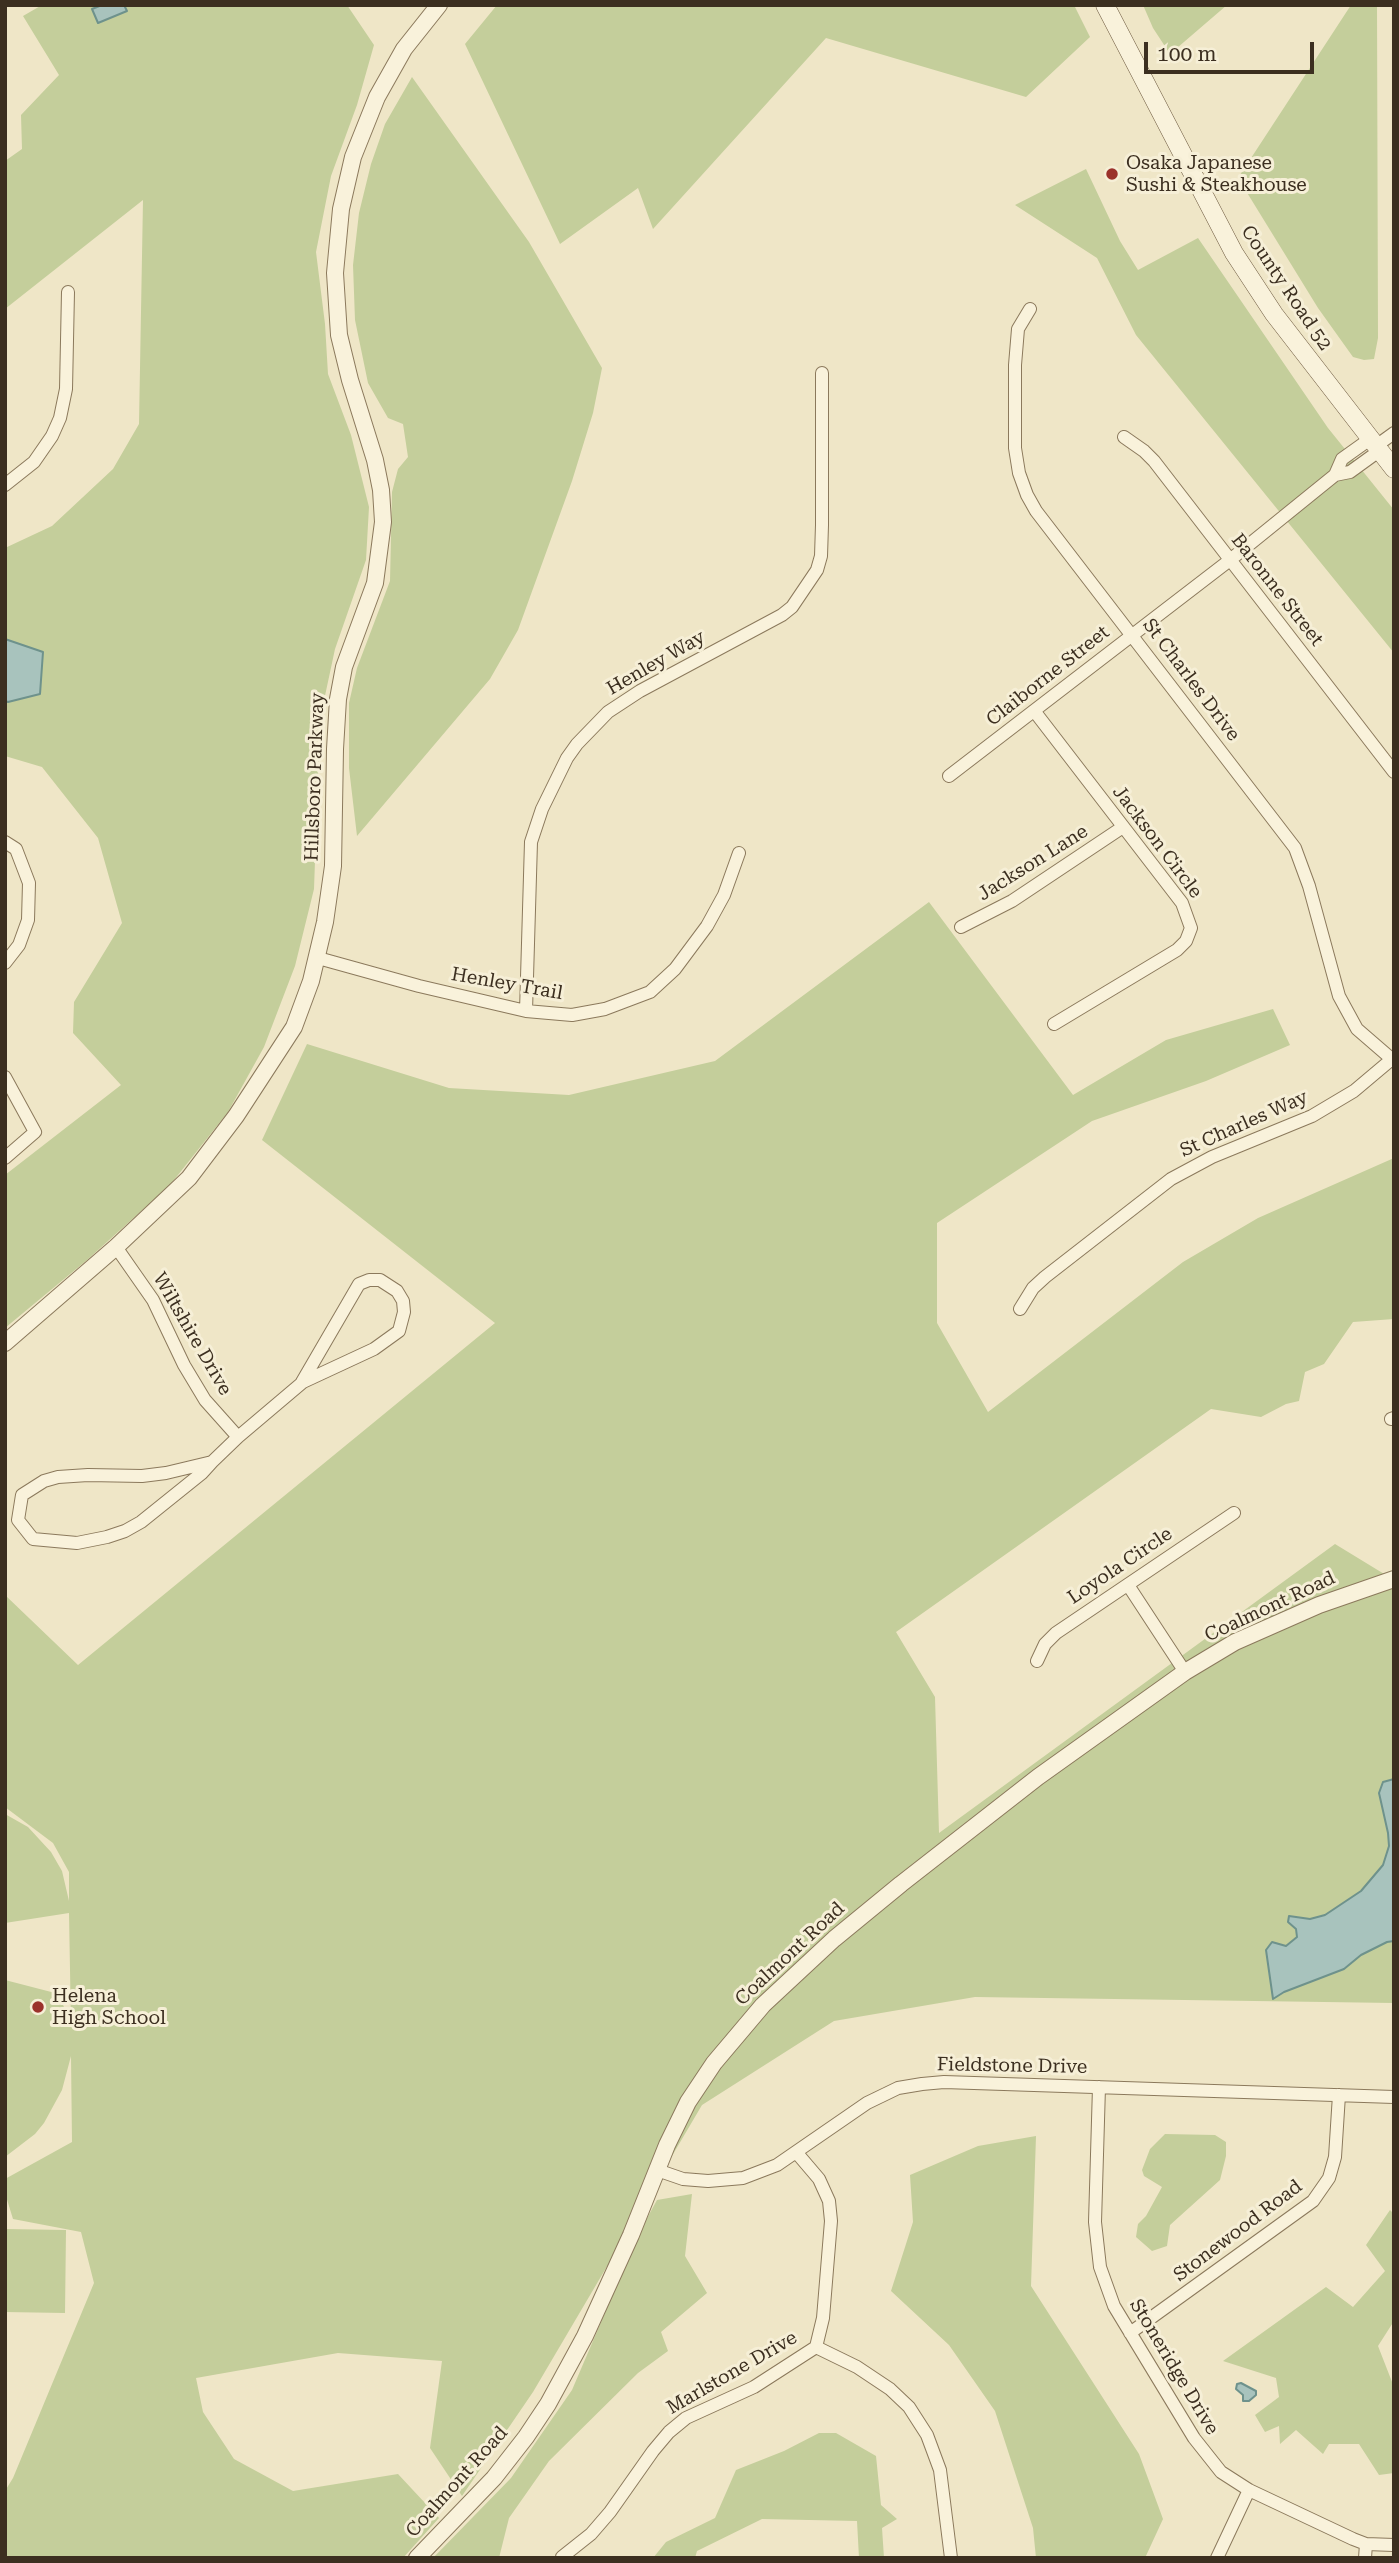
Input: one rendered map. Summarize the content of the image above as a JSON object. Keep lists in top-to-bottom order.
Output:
{
  "streets": {
    "main road": ["County Road 52"],
    "street": [
      "Baronne Street",
      "Henley Way",
      "Claiborne Street",
      "St Charles Drive",
      "Hillsboro Parkway",
      "Jackson Circle",
      "Jackson Lane",
      "Henley Trail",
      "St Charles Way",
      "Wiltshire Drive",
      "Loyola Circle",
      "Coalmont Road",
      "Fieldstone Drive",
      "Stonewood Road",
      "Stoneridge Drive",
      "Marlstone Drive"
    ]
  },
  "crossings": [
    ["County Road 52", "Claiborne Street"],
    ["Baronne Street", "Claiborne Street"],
    ["Henley Way", "Henley Trail"],
    ["Claiborne Street", "St Charles Drive"],
    ["Claiborne Street", "Jackson Circle"],
    ["St Charles Drive", "St Charles Way"],
    ["Hillsboro Parkway", "Henley Trail"],
    ["Hillsboro Parkway", "Wiltshire Drive"],
    ["Jackson Circle", "Jackson Lane"],
    ["Coalmont Road", "Fieldstone Drive"],
    ["Fieldstone Drive", "Stonewood Road"],
    ["Fieldstone Drive", "Stoneridge Drive"],
    ["Fieldstone Drive", "Marlstone Drive"],
    ["Stonewood Road", "Stoneridge Drive"]
  ],
  "places": ["Osaka Japanese Sushi & Steakhouse", "Helena High School"],
  "scale_bar": "100 m"
}
